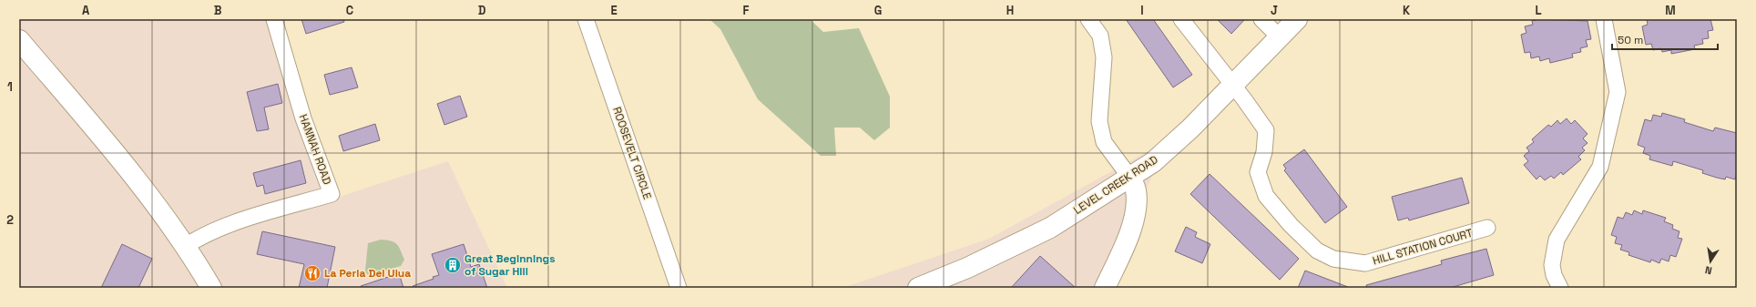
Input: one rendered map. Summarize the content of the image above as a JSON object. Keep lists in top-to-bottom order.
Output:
{
  "streets": {
    "street": [
      "HANNAH ROAD",
      "ROOSEVELT CIRCLE",
      "LEVEL CREEK ROAD",
      "HILL STATION COURT"
    ]
  },
  "crossings": [
    ["LEVEL CREEK ROAD", "HILL STATION COURT"]
  ],
  "places": {
    "building": ["Great Beginnings of Sugar Hill"],
    "restaurant": ["La Perla Del Ulua"]
  },
  "scale_bar": "50 m",
  "north": "bottom",
  "grid": {
    "columns": [
      "A",
      "B",
      "C",
      "D",
      "E",
      "F",
      "G",
      "H",
      "I",
      "J",
      "K",
      "L",
      "M"
    ],
    "rows": ["1", "2"]
  }
}
